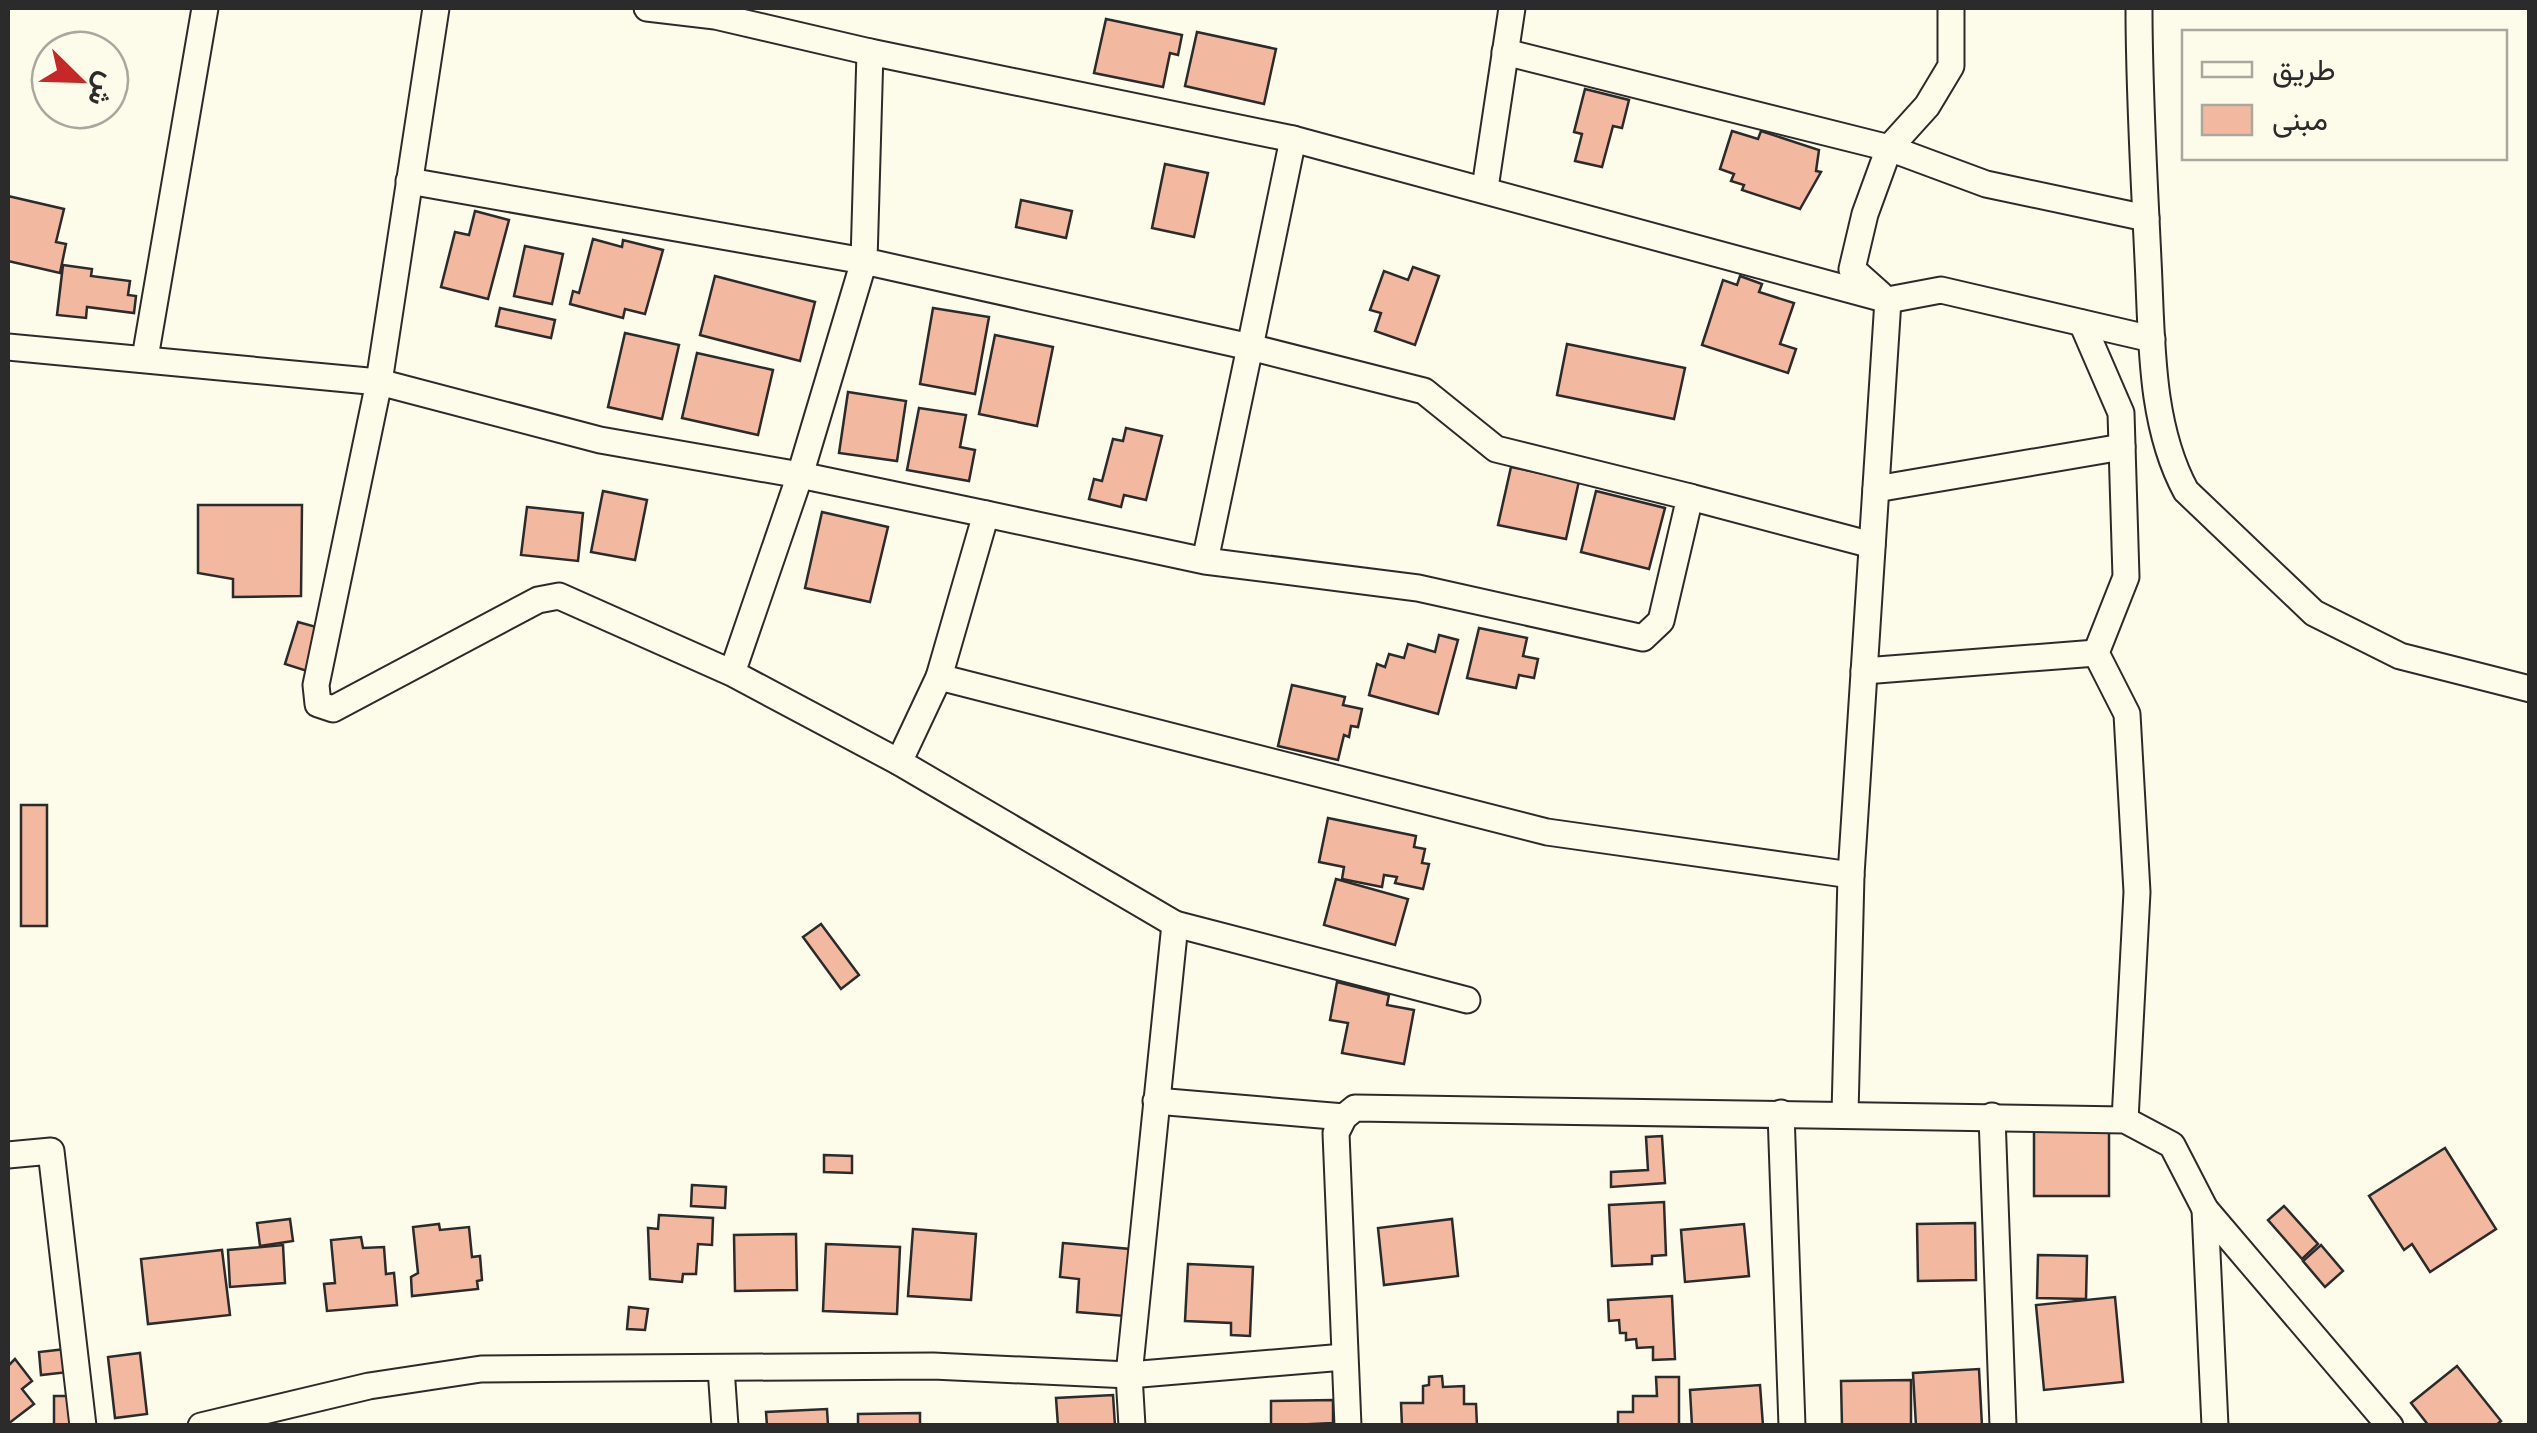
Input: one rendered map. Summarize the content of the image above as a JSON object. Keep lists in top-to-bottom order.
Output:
{
  "legend": ["طريق", "مبنى"],
  "north": "bottom right"
}
